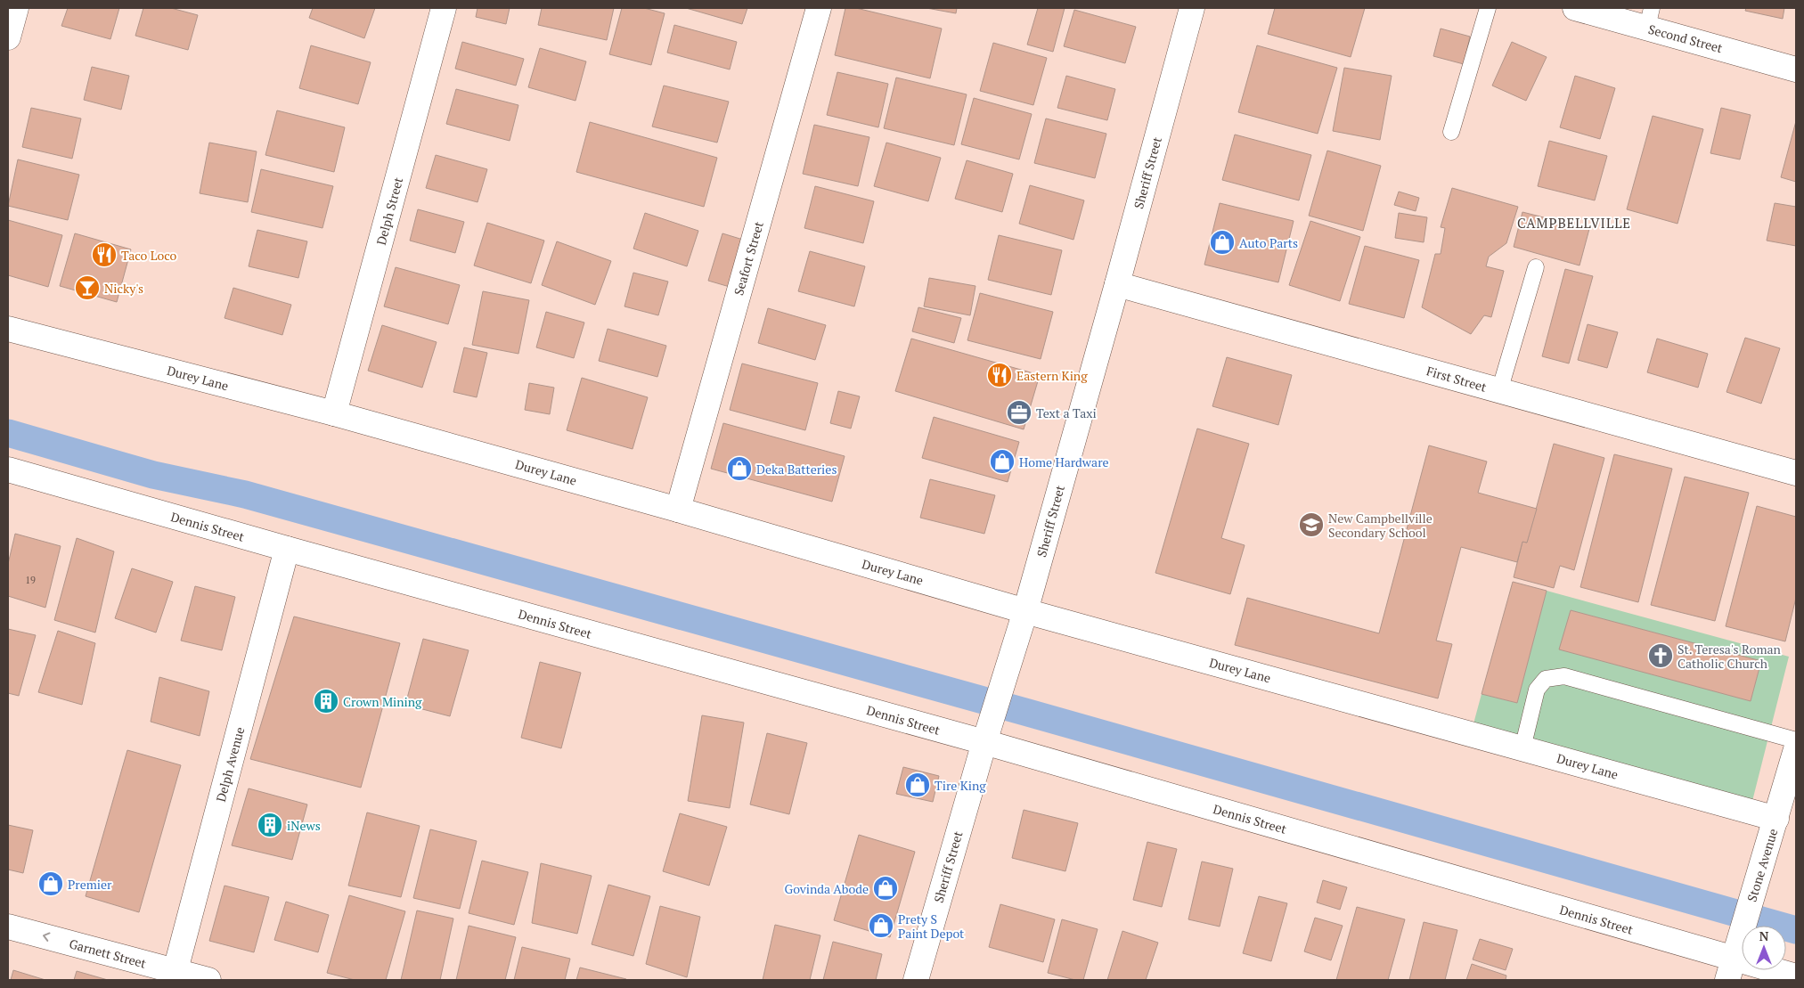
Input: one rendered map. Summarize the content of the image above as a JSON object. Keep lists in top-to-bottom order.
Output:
{
  "streets": {
    "street": [
      "Second Street",
      "Sheriff Street",
      "Delph Street",
      "Seafort Street",
      "Durey Lane",
      "First Street",
      "Dennis Street",
      "Delph Avenue",
      "Stone Avenue",
      "Garnett Street"
    ]
  },
  "crossings": [
    ["Sheriff Street", "Durey Lane"],
    ["Sheriff Street", "First Street"],
    ["Sheriff Street", "Dennis Street"],
    ["Delph Street", "Durey Lane"],
    ["Seafort Street", "Durey Lane"],
    ["Durey Lane", "Stone Avenue"],
    ["Dennis Street", "Delph Avenue"],
    ["Dennis Street", "Stone Avenue"],
    ["Delph Avenue", "Garnett Street"]
  ],
  "one_way": ["Garnett Street"],
  "districts": ["CAMPBELLVILLE"],
  "places": {
    "shop": [
      "Auto Parts",
      "Home Hardware",
      "Deka Batteries",
      "Tire King",
      "Premier",
      "Govinda Abode",
      "Prety S Paint Depot"
    ],
    "restaurant": ["Taco Loco", "Eastern King"],
    "bar": ["Nicky's"],
    "office": ["Text a Taxi"],
    "school or university": ["New Campbellville Secondary School"],
    "church": ["St. Teresa's Roman Catholic Church"],
    "building": ["Crown Mining", "iNews"]
  },
  "house_numbers": ["19"],
  "north": "top"
}
